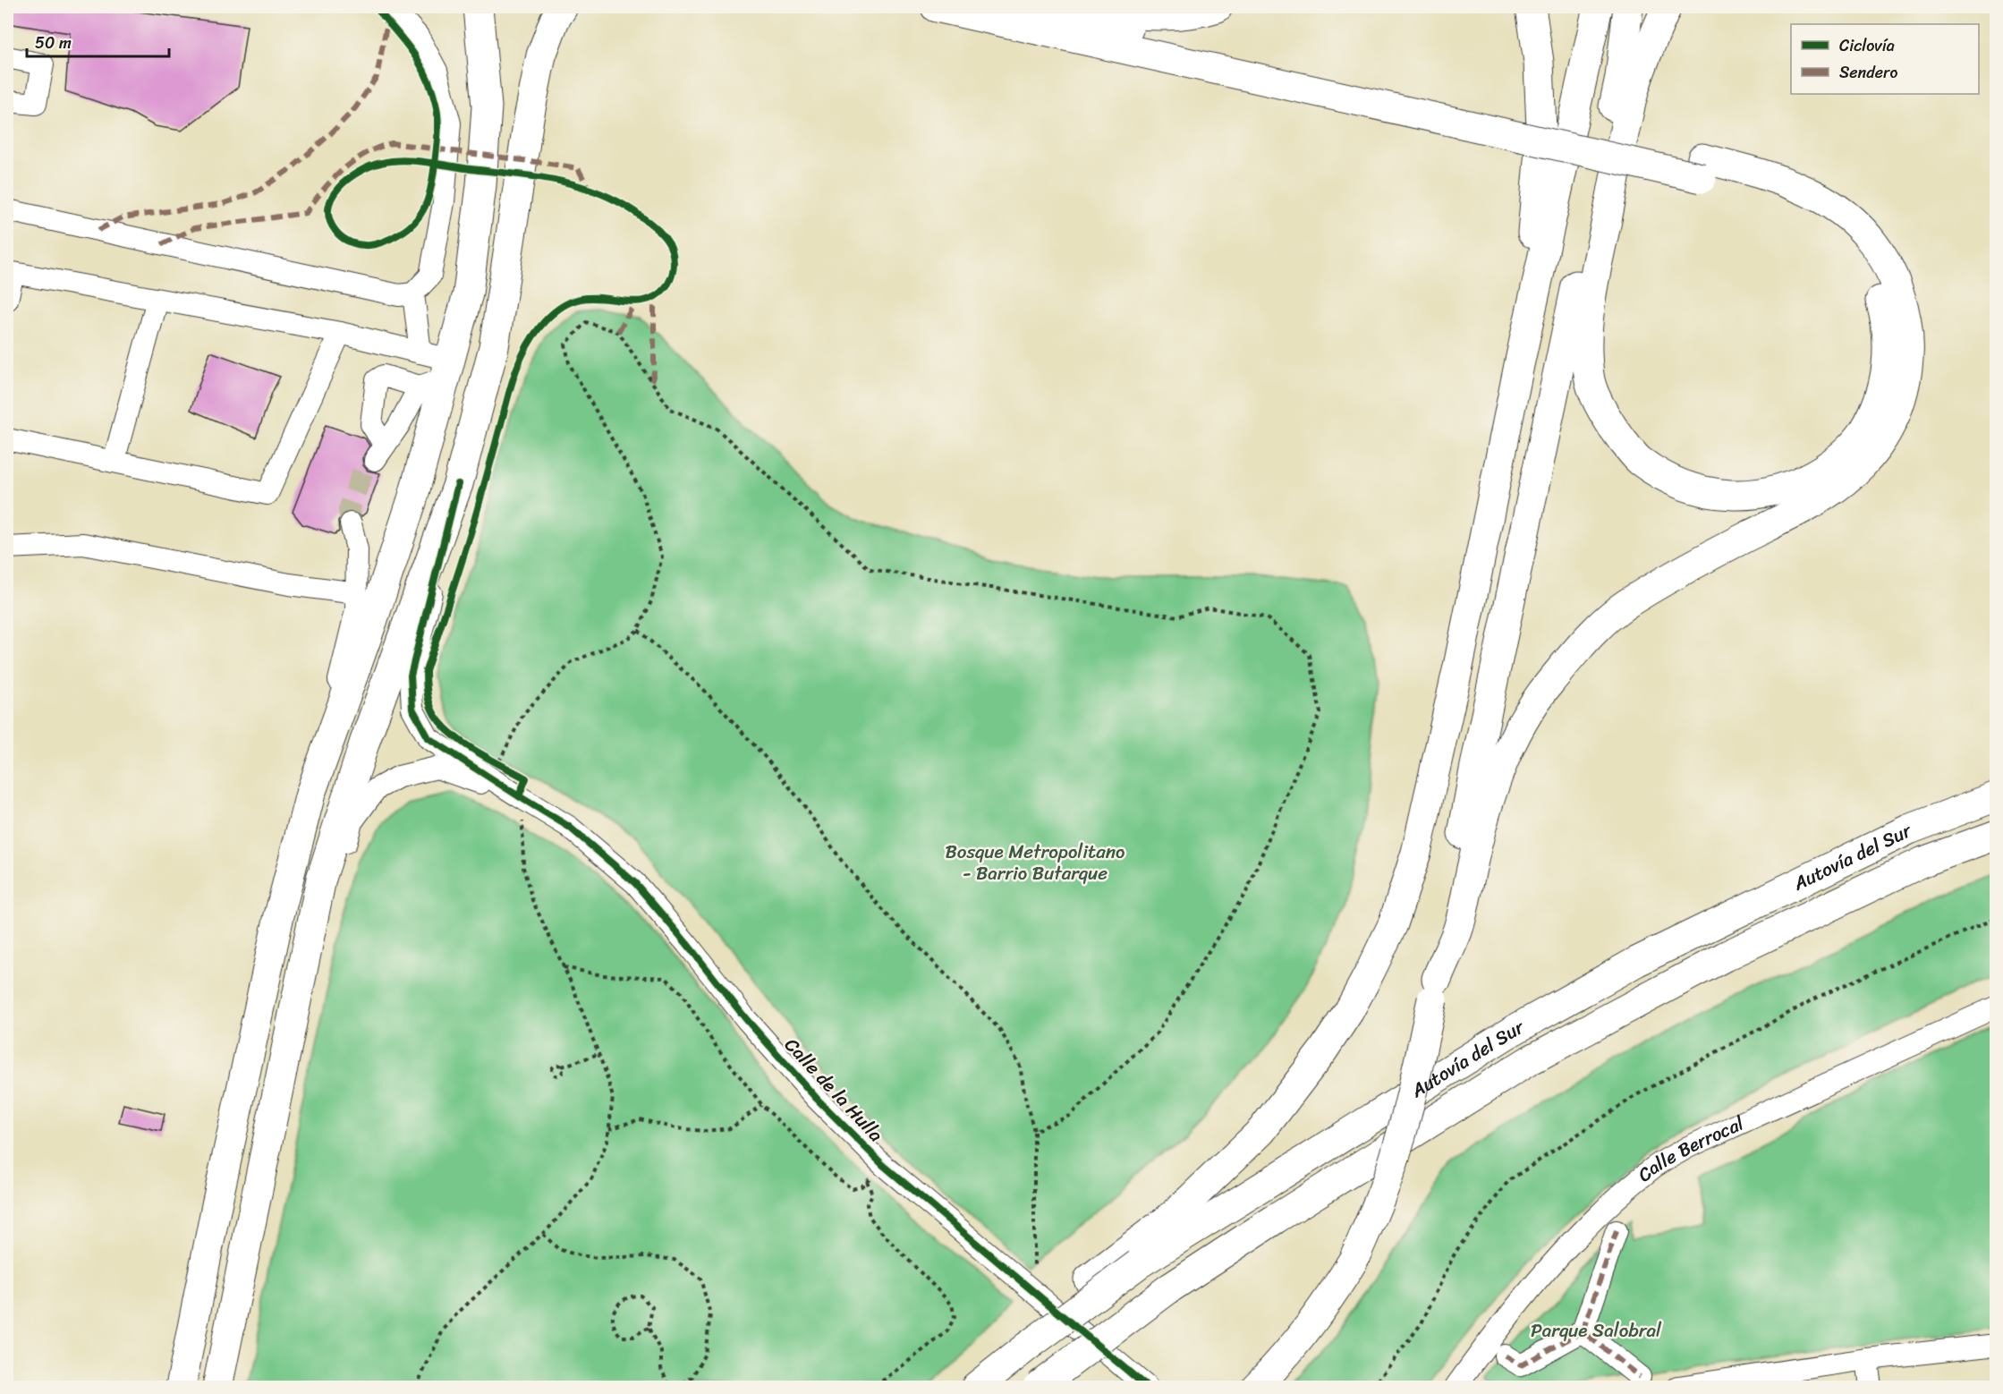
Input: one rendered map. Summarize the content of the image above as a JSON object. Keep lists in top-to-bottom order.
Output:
{
  "streets": {
    "highway": ["Autovía del Sur"],
    "street": ["Calle de la Hulla", "Calle Berrocal"]
  },
  "parks": ["Bosque Metropolitano - Barrio Butarque", "Parque Salobral"],
  "legend": ["Ciclovía", "Sendero"],
  "scale_bar": "50 m"
}
